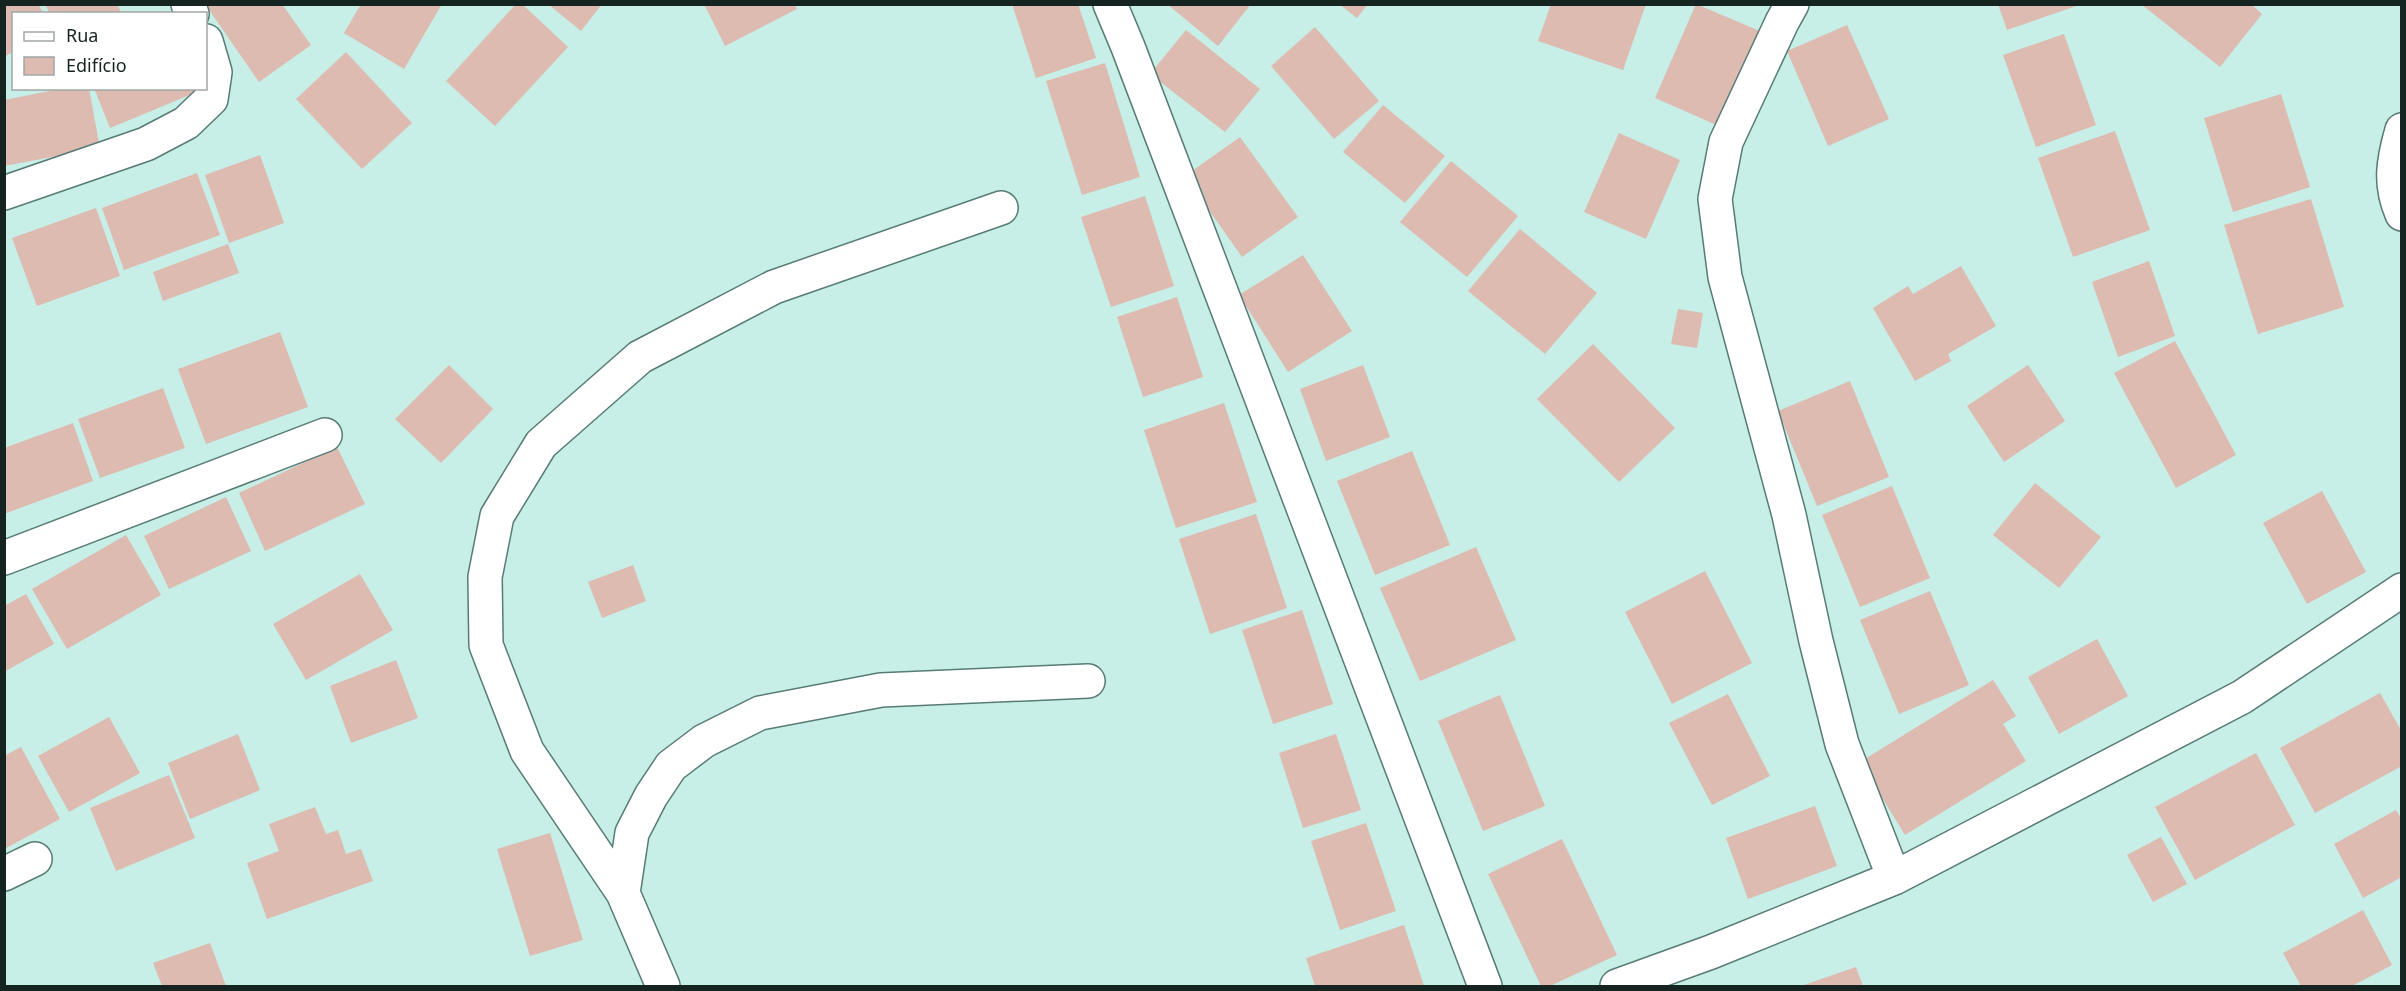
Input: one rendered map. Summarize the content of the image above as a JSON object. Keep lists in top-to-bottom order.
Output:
{
  "legend": ["Rua", "Edifício"]
}
